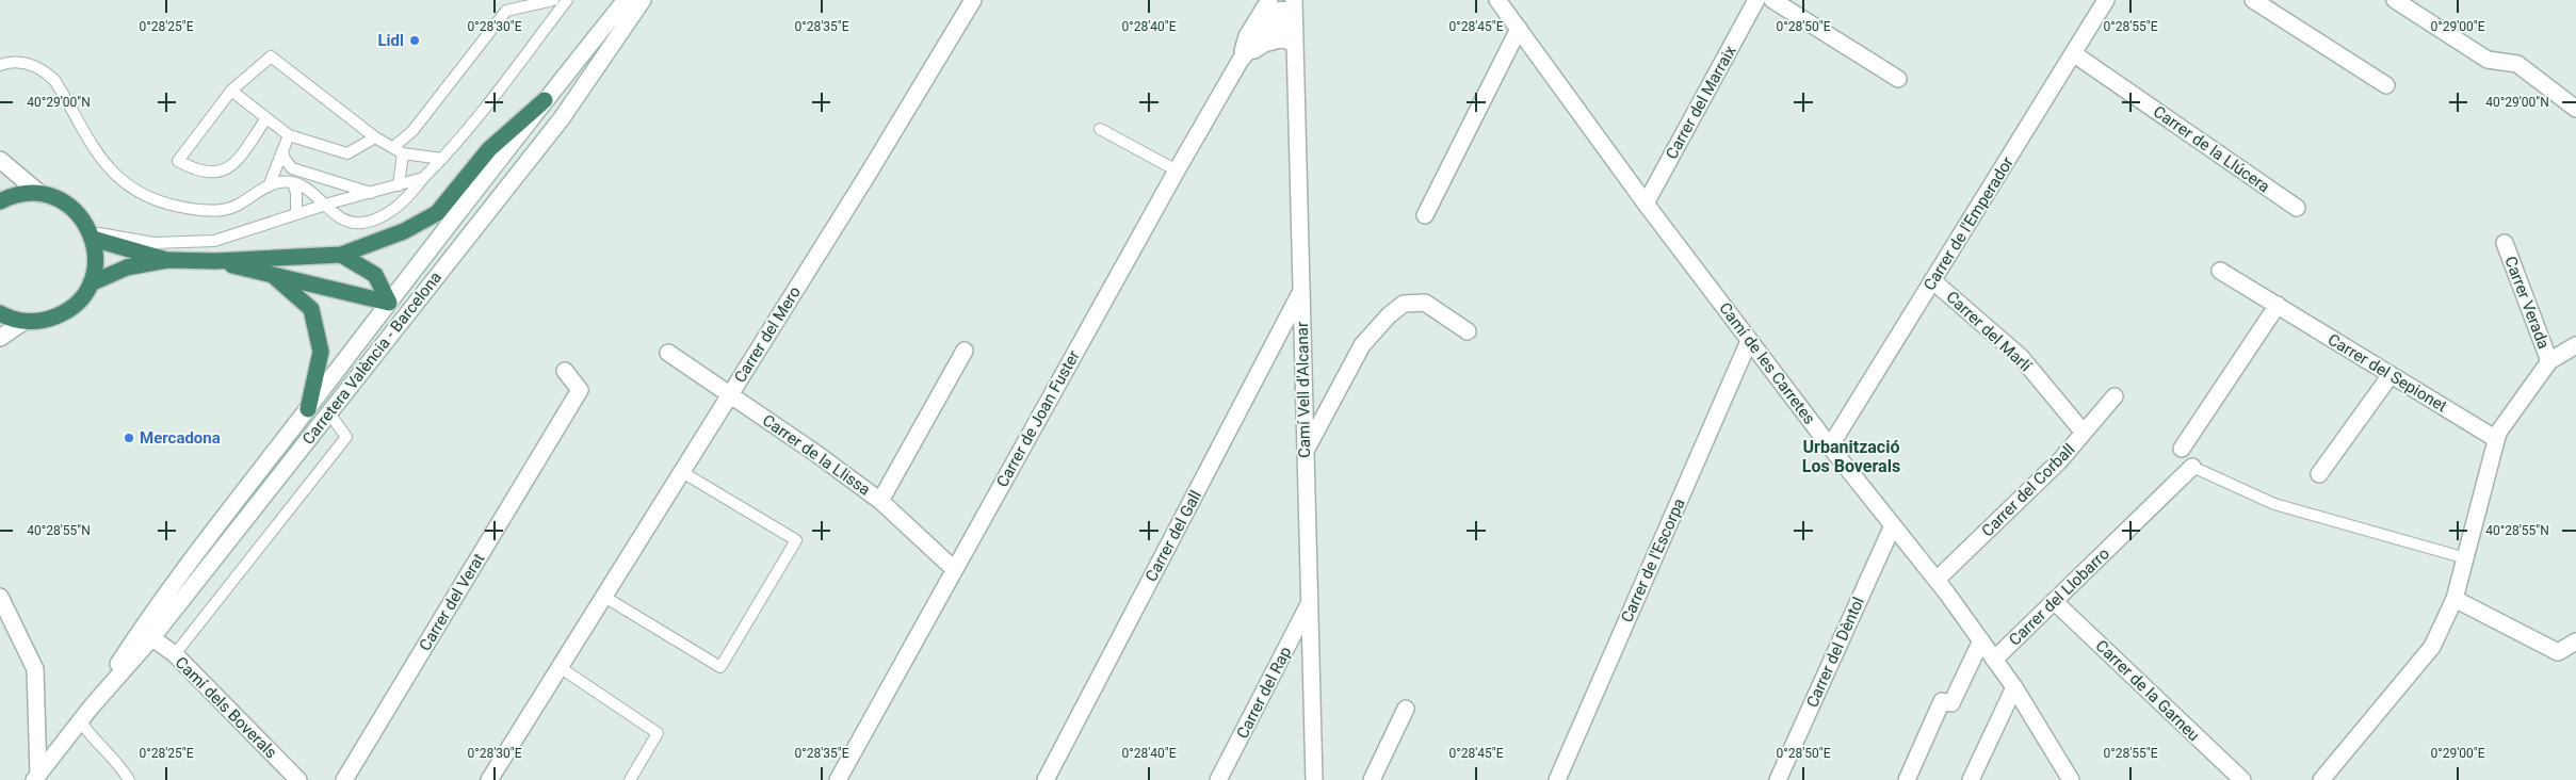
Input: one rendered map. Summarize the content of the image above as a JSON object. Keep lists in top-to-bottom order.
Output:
{
  "streets": {
    "street": [
      "Carrer del Marraix",
      "Carrer de la Llúcera",
      "Carrer de l'Emperador",
      "Carrer Verada",
      "Carrer del Marlí",
      "Carrer del Mero",
      "Carretera València - Barcelona",
      "Camí de les Carretes",
      "Carrer del Sepionet",
      "Camí Vell d'Alcanar",
      "Carrer de Joan Fuster",
      "Carrer de la Llissa",
      "Carrer del Corball",
      "Carrer del Gall",
      "Carrer de l'Escorpa",
      "Carrer del Llobarro",
      "Carrer del Verat",
      "Carrer del Dèntol",
      "Carrer de la Garneu",
      "Carrer del Rap",
      "Camí dels Boverals"
    ]
  },
  "crossings": [
    ["Carrer del Marraix", "Camí de les Carretes"],
    ["Carrer de la Llúcera", "Carrer de l'Emperador"],
    ["Carrer de l'Emperador", "Carrer del Marlí"],
    ["Carrer de l'Emperador", "Camí de les Carretes"],
    ["Carrer del Marlí", "Carrer del Corball"],
    ["Carrer del Mero", "Carrer de la Llissa"],
    ["Carretera València - Barcelona", "Camí dels Boverals"],
    ["Camí de les Carretes", "Carrer del Corball"],
    ["Camí de les Carretes", "Carrer de l'Escorpa"],
    ["Camí de les Carretes", "Carrer del Llobarro"],
    ["Camí de les Carretes", "Carrer del Dèntol"],
    ["Camí Vell d'Alcanar", "Carrer de Joan Fuster"],
    ["Camí Vell d'Alcanar", "Carrer del Gall"],
    ["Camí Vell d'Alcanar", "Carrer del Rap"],
    ["Carrer de Joan Fuster", "Carrer de la Llissa"],
    ["Carrer del Llobarro", "Carrer de la Garneu"]
  ],
  "districts": ["Urbanització Los Boverals"],
  "places": ["Lidl", "Mercadona"],
  "coordinates": [
    "0°28'25\"E",
    "0°28'30\"E",
    "0°28'35\"E",
    "0°28'40\"E",
    "0°28'45\"E",
    "0°28'50\"E",
    "0°28'55\"E",
    "0°29'00\"E",
    "40°29'00\"N",
    "40°28'55\"N"
  ]
}
